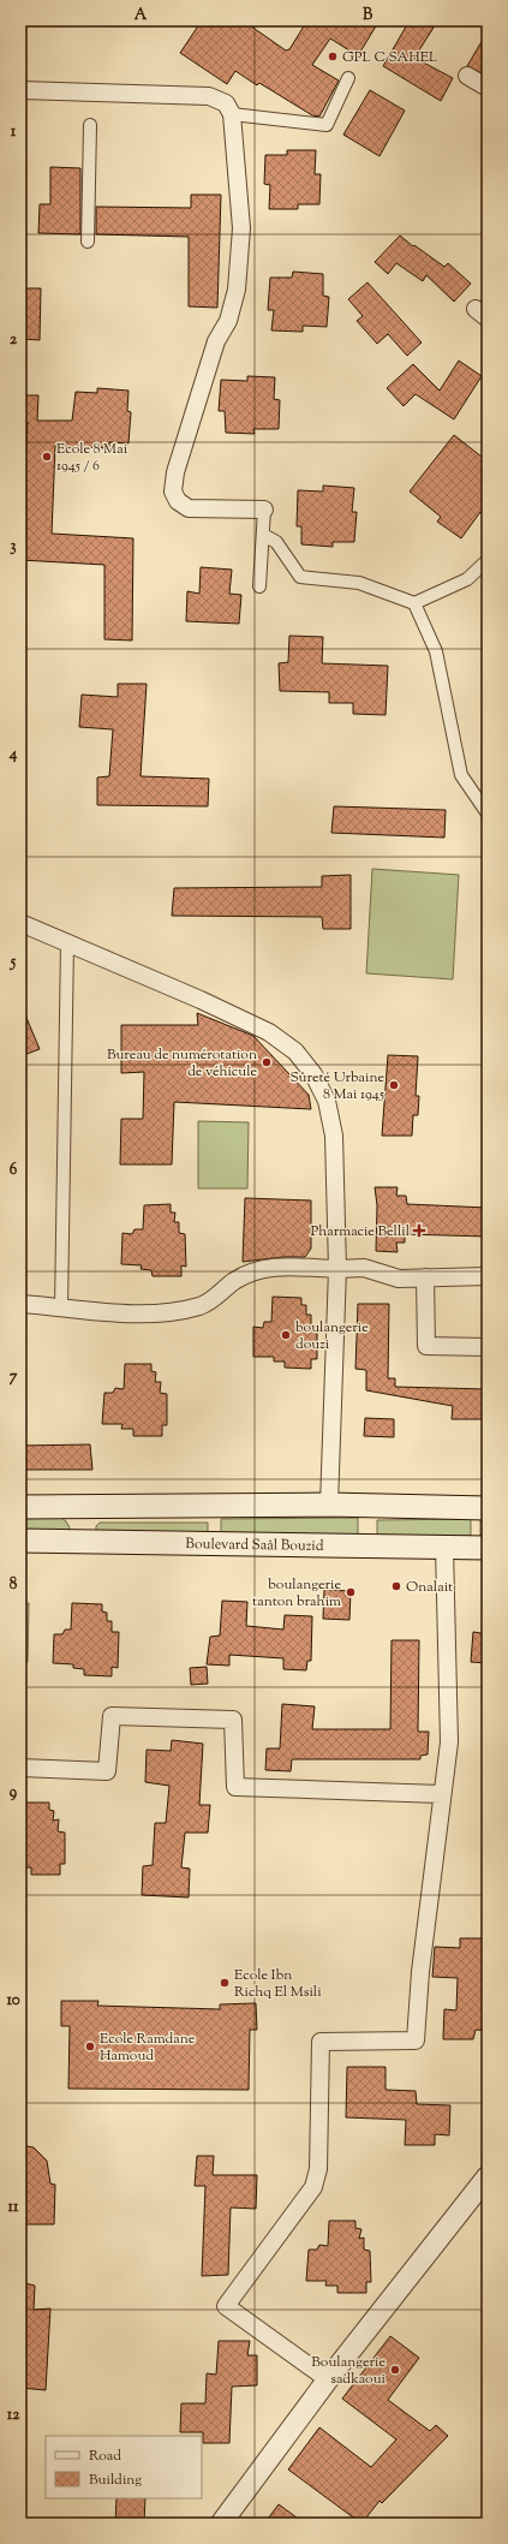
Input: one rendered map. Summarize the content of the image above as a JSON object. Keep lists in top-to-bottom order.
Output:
{
  "streets": {
    "main road": ["Boulevard Saâl Bouzid"]
  },
  "places": {
    "other": [
      "GPL C SAHEL",
      "Ecole 8 Mai 1945 / 6",
      "Bureau de numérotation de véhicule",
      "Sûreté Urbaine 8 Mai 1945",
      "boulangerie douzi",
      "Onalait",
      "boulangerie tanton brahim",
      "Ecole Ibn Richq El Msili",
      "Ecole Ramdane Hamoud",
      "Boulangerie sadkaoui"
    ],
    "health": ["Pharmacie Bellil"]
  },
  "legend": ["Road", "Building"],
  "grid": {
    "columns": ["A", "B"],
    "rows": [
      "1",
      "2",
      "3",
      "4",
      "5",
      "6",
      "7",
      "8",
      "9",
      "10",
      "11",
      "12"
    ]
  }
}
